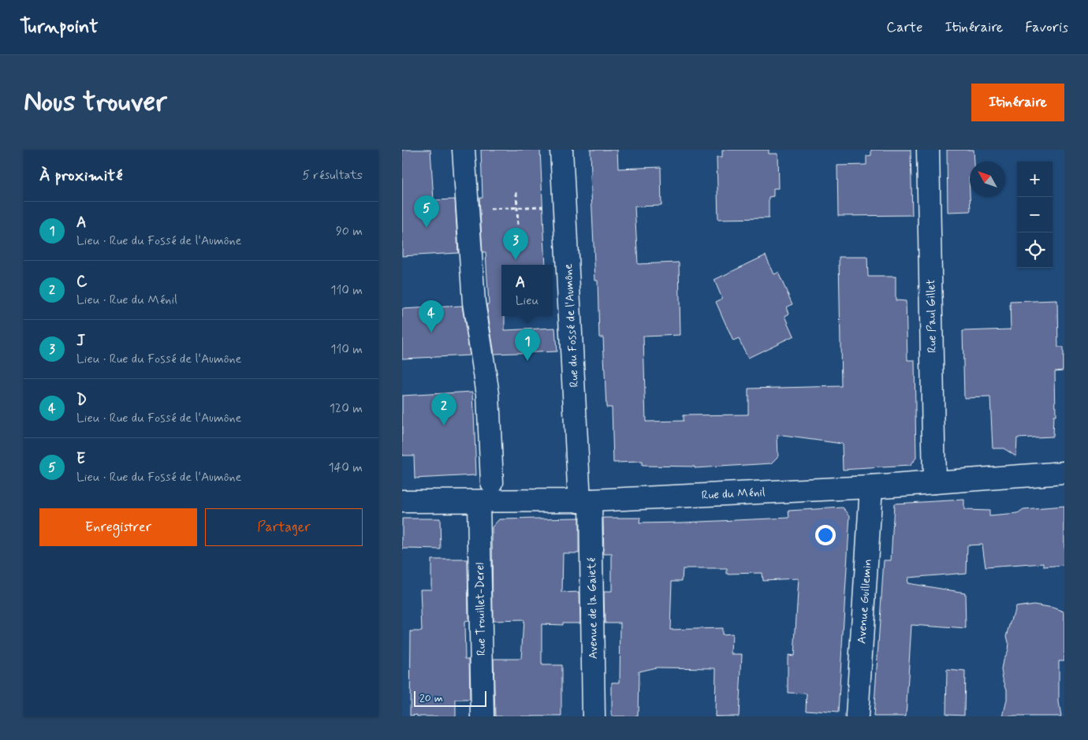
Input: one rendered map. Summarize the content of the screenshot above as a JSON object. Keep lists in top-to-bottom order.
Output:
{
  "streets": {
    "street": [
      "Rue Paul Gillet",
      "Rue du Fossé de l'Aumône",
      "Rue du Ménil",
      "Avenue Guillemin",
      "Avenue de la Gaieté",
      "Rue Trouillet-Derel"
    ]
  },
  "crossings": [
    ["Rue Paul Gillet", "Rue du Ménil"],
    ["Rue du Fossé de l'Aumône", "Rue du Ménil"],
    ["Rue du Fossé de l'Aumône", "Avenue de la Gaieté"],
    ["Rue du Ménil", "Avenue Guillemin"],
    ["Rue du Ménil", "Avenue de la Gaieté"],
    ["Rue du Ménil", "Rue Trouillet-Derel"]
  ],
  "scale_bar": "20 m",
  "north": "top left",
  "page": {
    "header": "Turnpoint",
    "nav": ["Carte", "Itinéraire", "Favoris"],
    "buttons": [
      "Itinéraire",
      ["Enregistrer", "Partager"]
    ],
    "title": "Nous trouver",
    "heading": ["À proximité", "5 résultats"],
    "map_buttons": ["+", "−"],
    "pins": [
      "5",
      "3",
      "4",
      "1",
      "2"
    ],
    "list": [
      {
        "mark": "1",
        "name": "A",
        "note": "Lieu · Rue du Fossé de l'Aumône",
        "value": "90 m"
      },
      {
        "mark": "2",
        "name": "C",
        "note": "Lieu · Rue du Ménil",
        "value": "110 m"
      },
      {
        "mark": "3",
        "name": "J",
        "note": "Lieu · Rue du Fossé de l'Aumône",
        "value": "110 m"
      },
      {
        "mark": "4",
        "name": "D",
        "note": "Lieu · Rue du Fossé de l'Aumône",
        "value": "120 m"
      },
      {
        "mark": "5",
        "name": "E",
        "note": "Lieu · Rue du Fossé de l'Aumône",
        "value": "140 m"
      }
    ],
    "popup": ["A", "Lieu"],
    "scale": "20 m"
  }
}
